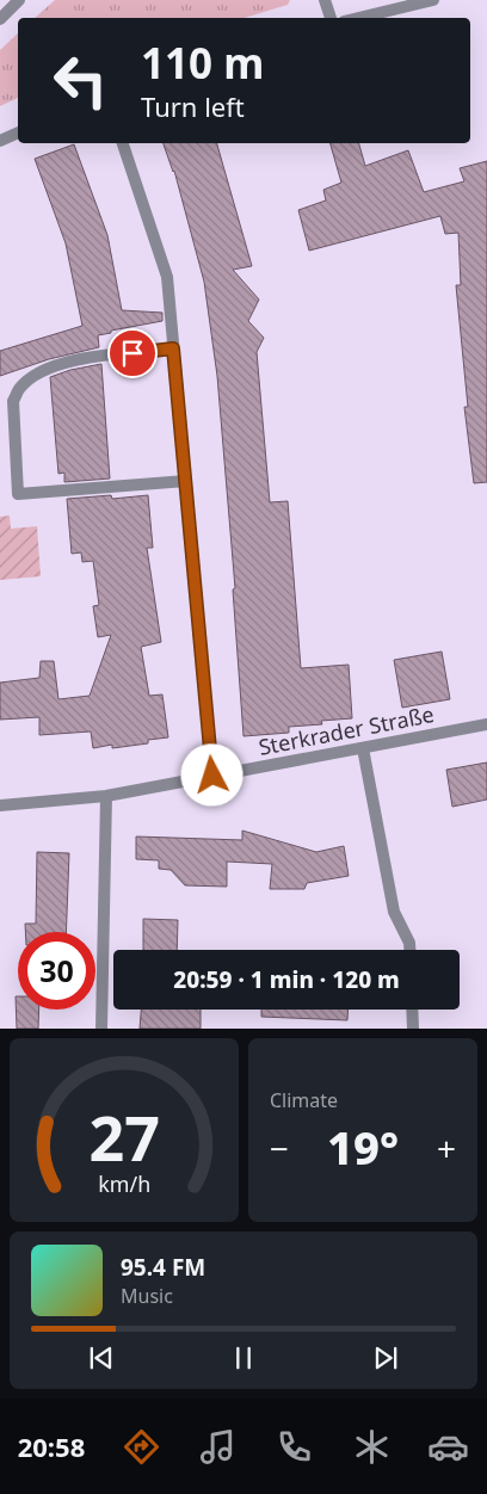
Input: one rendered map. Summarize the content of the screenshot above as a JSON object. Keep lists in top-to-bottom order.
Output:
{
  "streets": {
    "street": ["Sterkrader Straße"]
  },
  "page": {
    "turn": ["110 m", "Turn left"],
    "limit": "30",
    "trip": "20:59 · 1 min · 120 m",
    "tile": "Climate",
    "heat": ["−", "19°", "+"],
    "song": ["95.4 FM", "Music"],
    "tabs": "20:58",
    "gauge": ["27", "km/h"]
  }
}
